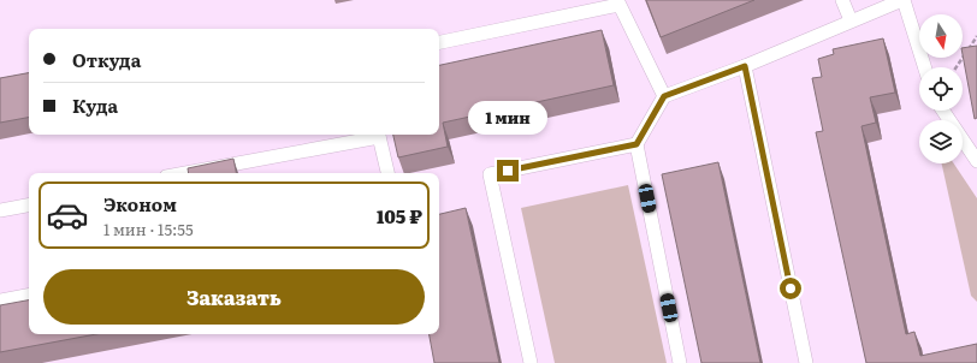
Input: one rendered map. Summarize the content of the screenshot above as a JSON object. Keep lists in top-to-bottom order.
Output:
{
  "north": "bottom",
  "page": {
    "banner": ["Откуда", "Куда"],
    "bubble": "1 мин",
    "list": [
      {
        "name": "Эконом",
        "note": "1 мин · 15:55",
        "value": "105 ₽"
      }
    ],
    "buttons": "Заказать"
  }
}
